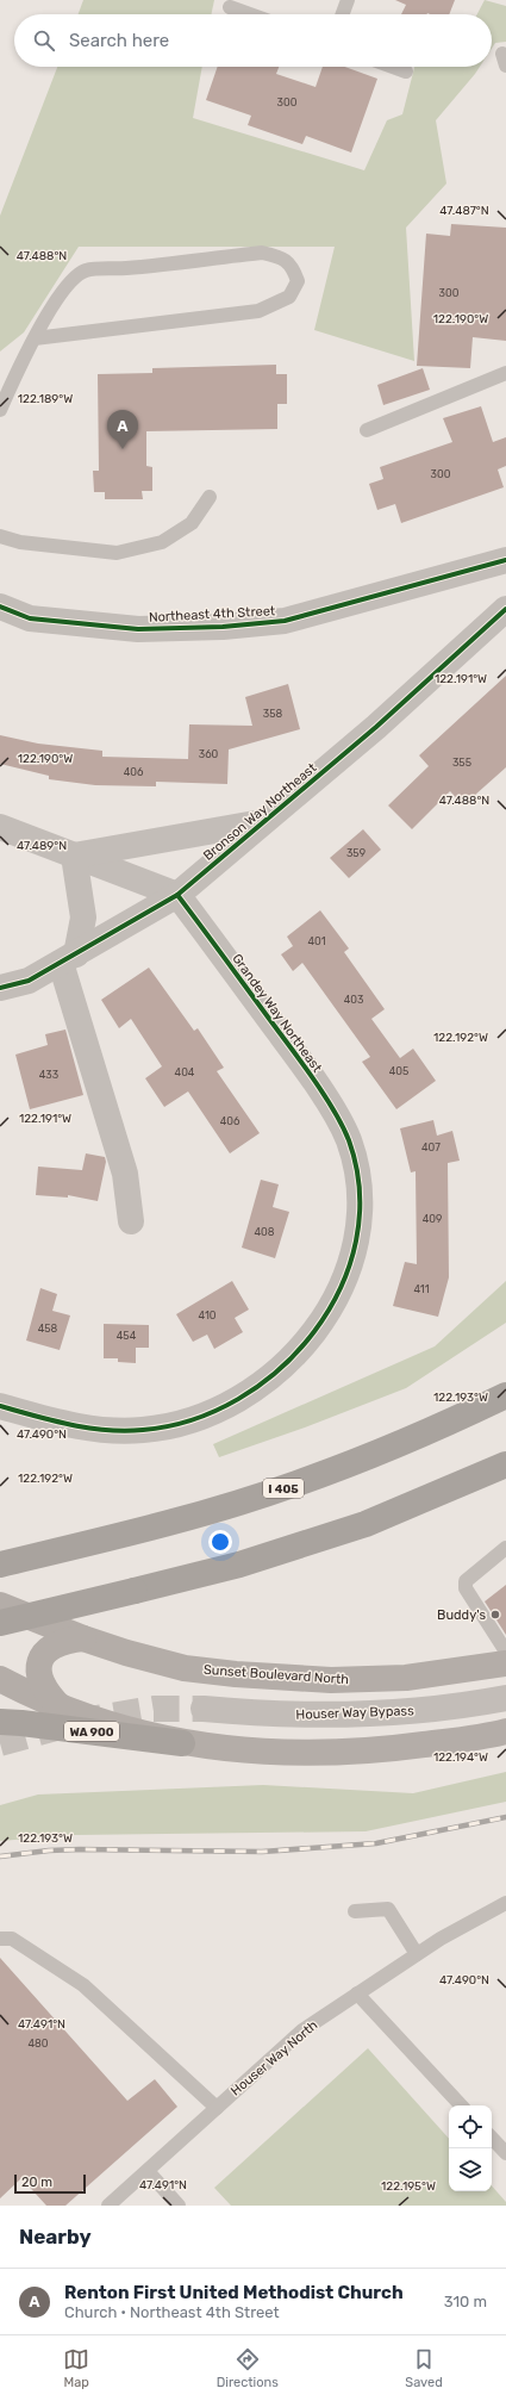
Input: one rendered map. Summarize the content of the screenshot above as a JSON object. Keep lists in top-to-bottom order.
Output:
{
  "streets": {
    "highway": ["I 405", "WA 900"],
    "main road": ["Sunset Boulevard North"],
    "street": [
      "Northeast 4th Street",
      "Bronson Way Northeast",
      "Grandey Way Northeast",
      "Houser Way Bypass"
    ],
    "lane": ["Houser Way North"]
  },
  "crossings": [
    ["Bronson Way Northeast", "Grandey Way Northeast"]
  ],
  "places": ["Buddy's"],
  "house_numbers": [
    "300",
    "300",
    "300",
    "358",
    "360",
    "355",
    "406",
    "359",
    "401",
    "403",
    "405",
    "404",
    "433",
    "406",
    "407",
    "409",
    "408",
    "411",
    "410",
    "458",
    "454",
    "480"
  ],
  "scale_bar": "20 m",
  "page": {
    "search": "Search here",
    "pins": "A",
    "scale": "20 m",
    "heading": "Nearby",
    "list": [
      {
        "mark": "A",
        "name": "Renton First United Methodist Church",
        "note": "Church · Northeast 4th Street",
        "value": "310 m"
      }
    ],
    "nav": ["Map", "Directions", "Saved"]
  },
  "coordinates": [
    "47.487°N",
    "47.488°N",
    "122.190°W",
    "122.189°W",
    "122.191°W",
    "47.489°N",
    "122.192°W",
    "122.193°W",
    "47.490°N",
    "122.194°W",
    "47.491°N",
    "122.195°W"
  ]
}
